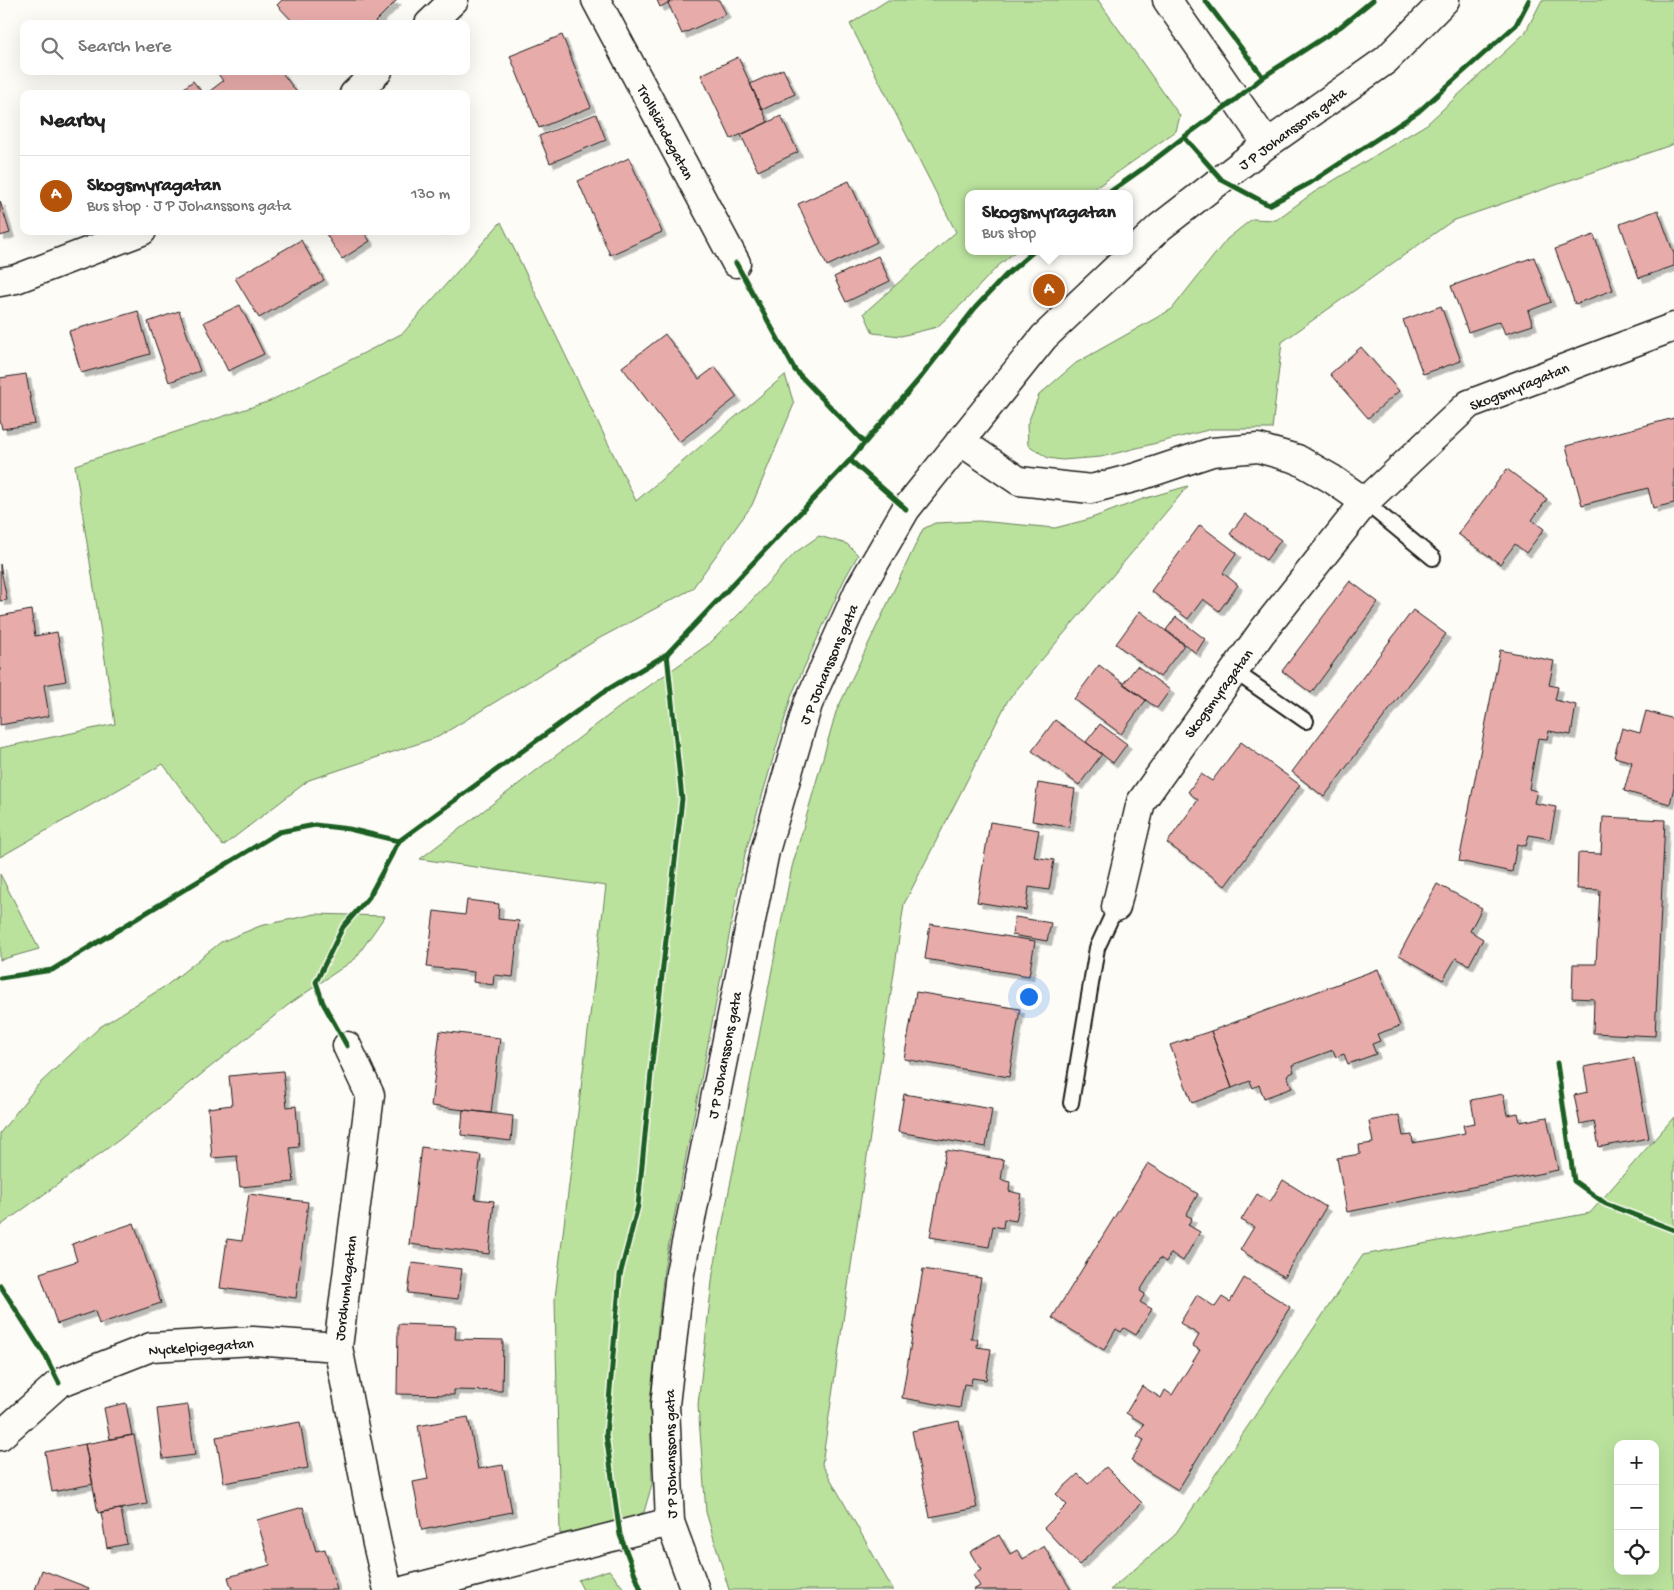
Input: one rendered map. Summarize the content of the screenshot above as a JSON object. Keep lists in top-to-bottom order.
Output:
{
  "streets": {
    "street": [
      "J P Johanssons gata",
      "Trollsländegatan",
      "Skogsmyragatan",
      "Jordhumlagatan",
      "Nyckelpigegatan"
    ]
  },
  "crossings": [
    ["Jordhumlagatan", "Nyckelpigegatan"]
  ],
  "page": {
    "search": "Search here",
    "heading": "Nearby",
    "list": [
      {
        "mark": "A",
        "name": "Skogsmyragatan",
        "note": "Bus stop · J P Johanssons gata",
        "value": "130 m"
      }
    ],
    "popup": ["Skogsmyragatan", "Bus stop"],
    "pins": "A",
    "map_buttons": ["+", "−"]
  }
}
